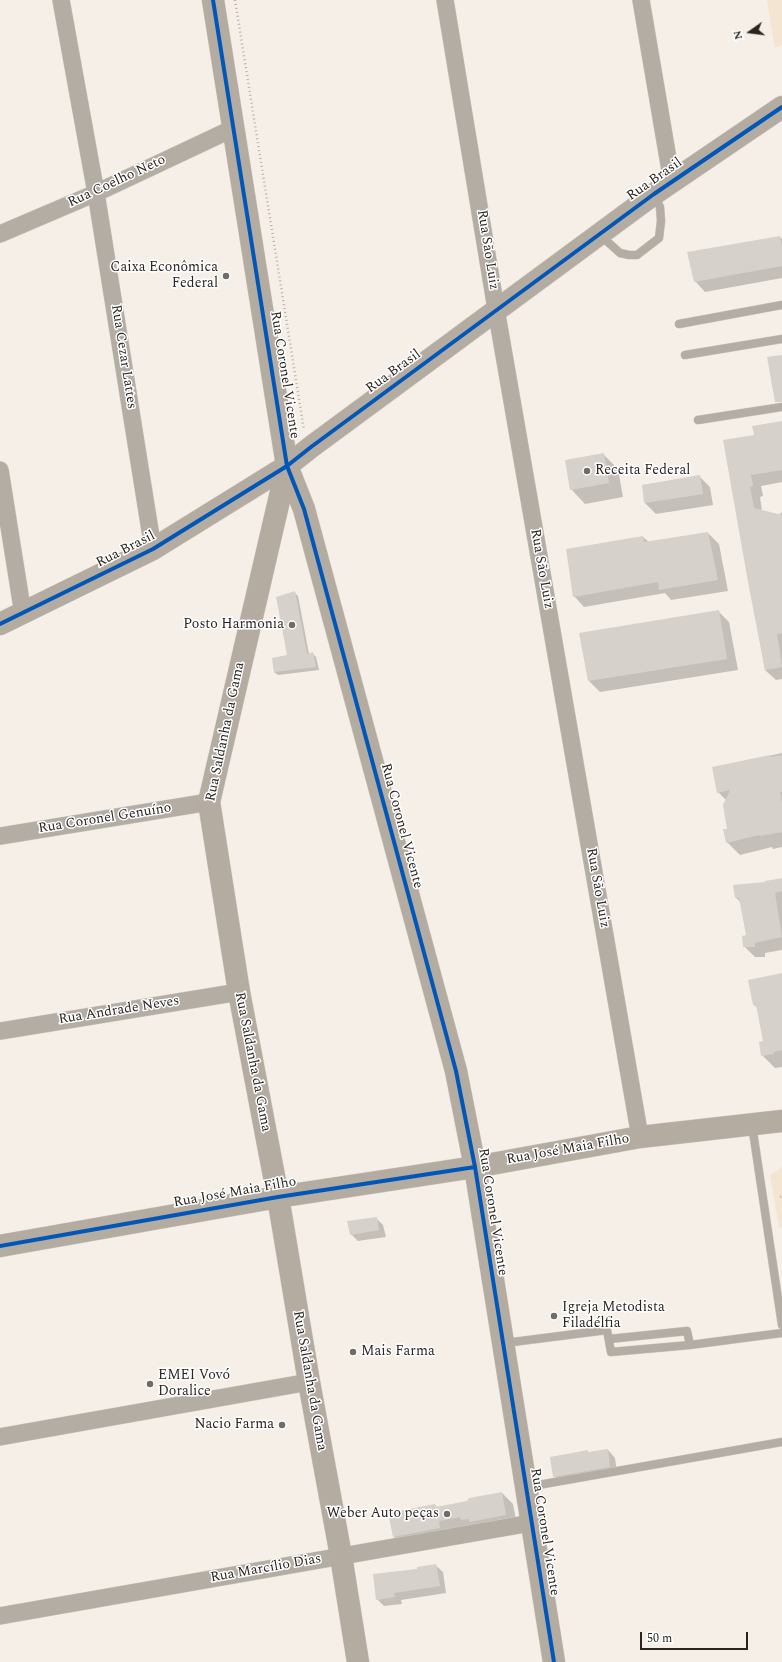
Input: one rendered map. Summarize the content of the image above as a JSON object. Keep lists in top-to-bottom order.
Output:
{
  "streets": {
    "street": [
      "Rua Brasil",
      "Rua Coelho Neto",
      "Rua São Luiz",
      "Rua Cezar Lattes",
      "Rua Coronel Vicente",
      "Rua Saldanha da Gama",
      "Rua Coronel Genuíno",
      "Rua Andrade Neves",
      "Rua José Maia Filho",
      "Rua Marcílio Dias"
    ]
  },
  "crossings": [
    ["Rua Brasil", "Rua São Luiz"],
    ["Rua Brasil", "Rua Cezar Lattes"],
    ["Rua Brasil", "Rua Coronel Vicente"],
    ["Rua Brasil", "Rua Saldanha da Gama"],
    ["Rua Coelho Neto", "Rua Cezar Lattes"],
    ["Rua Coelho Neto", "Rua Coronel Vicente"],
    ["Rua São Luiz", "Rua José Maia Filho"],
    ["Rua Coronel Vicente", "Rua Saldanha da Gama"],
    ["Rua Coronel Vicente", "Rua José Maia Filho"],
    ["Rua Coronel Vicente", "Rua Marcílio Dias"],
    ["Rua Saldanha da Gama", "Rua Coronel Genuíno"],
    ["Rua Saldanha da Gama", "Rua Andrade Neves"],
    ["Rua Saldanha da Gama", "Rua José Maia Filho"],
    ["Rua Saldanha da Gama", "Rua Marcílio Dias"]
  ],
  "places": [
    "Caixa Econômica Federal",
    "Receita Federal",
    "Posto Harmonia",
    "Igreja Metodista Filadélfia",
    "Mais Farma",
    "EMEI Vovó Doralice",
    "Nacio Farma",
    "Weber Auto peças"
  ],
  "scale_bar": "50 m",
  "north": "left"
}
